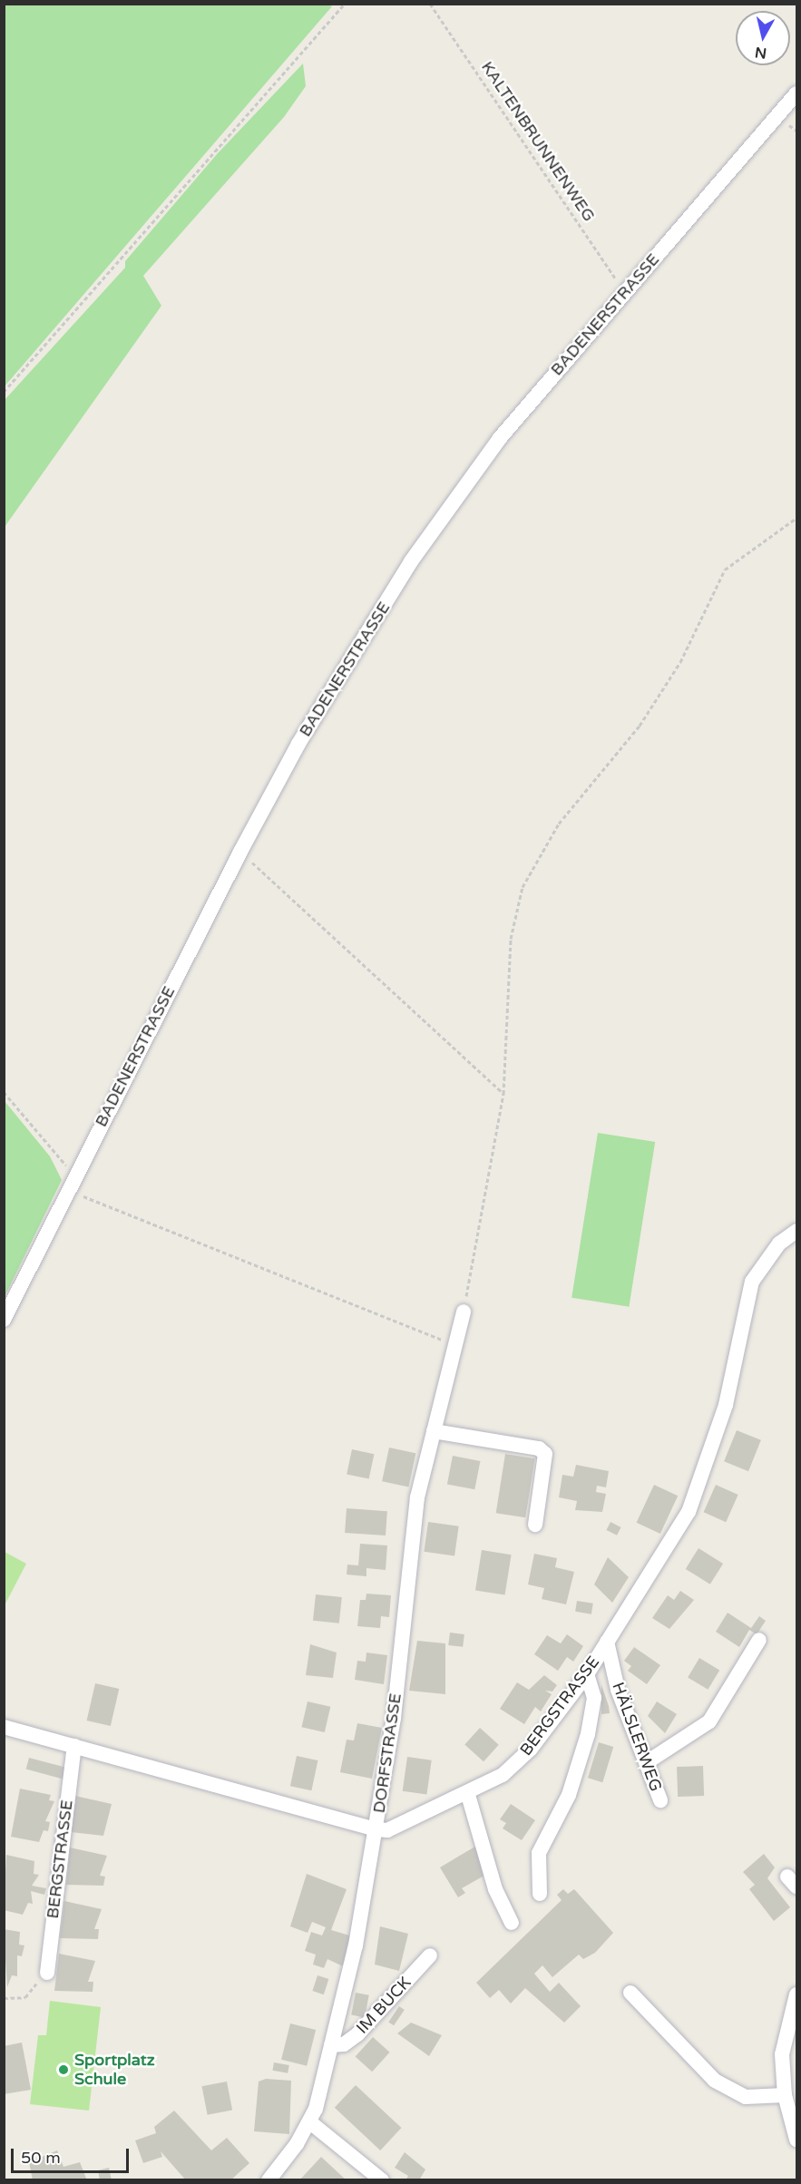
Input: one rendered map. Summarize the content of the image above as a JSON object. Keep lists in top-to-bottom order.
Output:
{
  "streets": {
    "street": [
      "BADENERSTRASSE",
      "BERGSTRASSE",
      "HÄLSLERWEG",
      "DORFSTRASSE",
      "IM BUCK"
    ],
    "path": ["KALTENBRUNNENWEG"]
  },
  "crossings": [
    ["KALTENBRUNNENWEG", "BADENERSTRASSE"],
    ["BERGSTRASSE", "HÄLSLERWEG"],
    ["BERGSTRASSE", "DORFSTRASSE"],
    ["DORFSTRASSE", "IM BUCK"]
  ],
  "places": ["Sportplatz Schule"],
  "scale_bar": "50 m",
  "north": "bottom"
}
